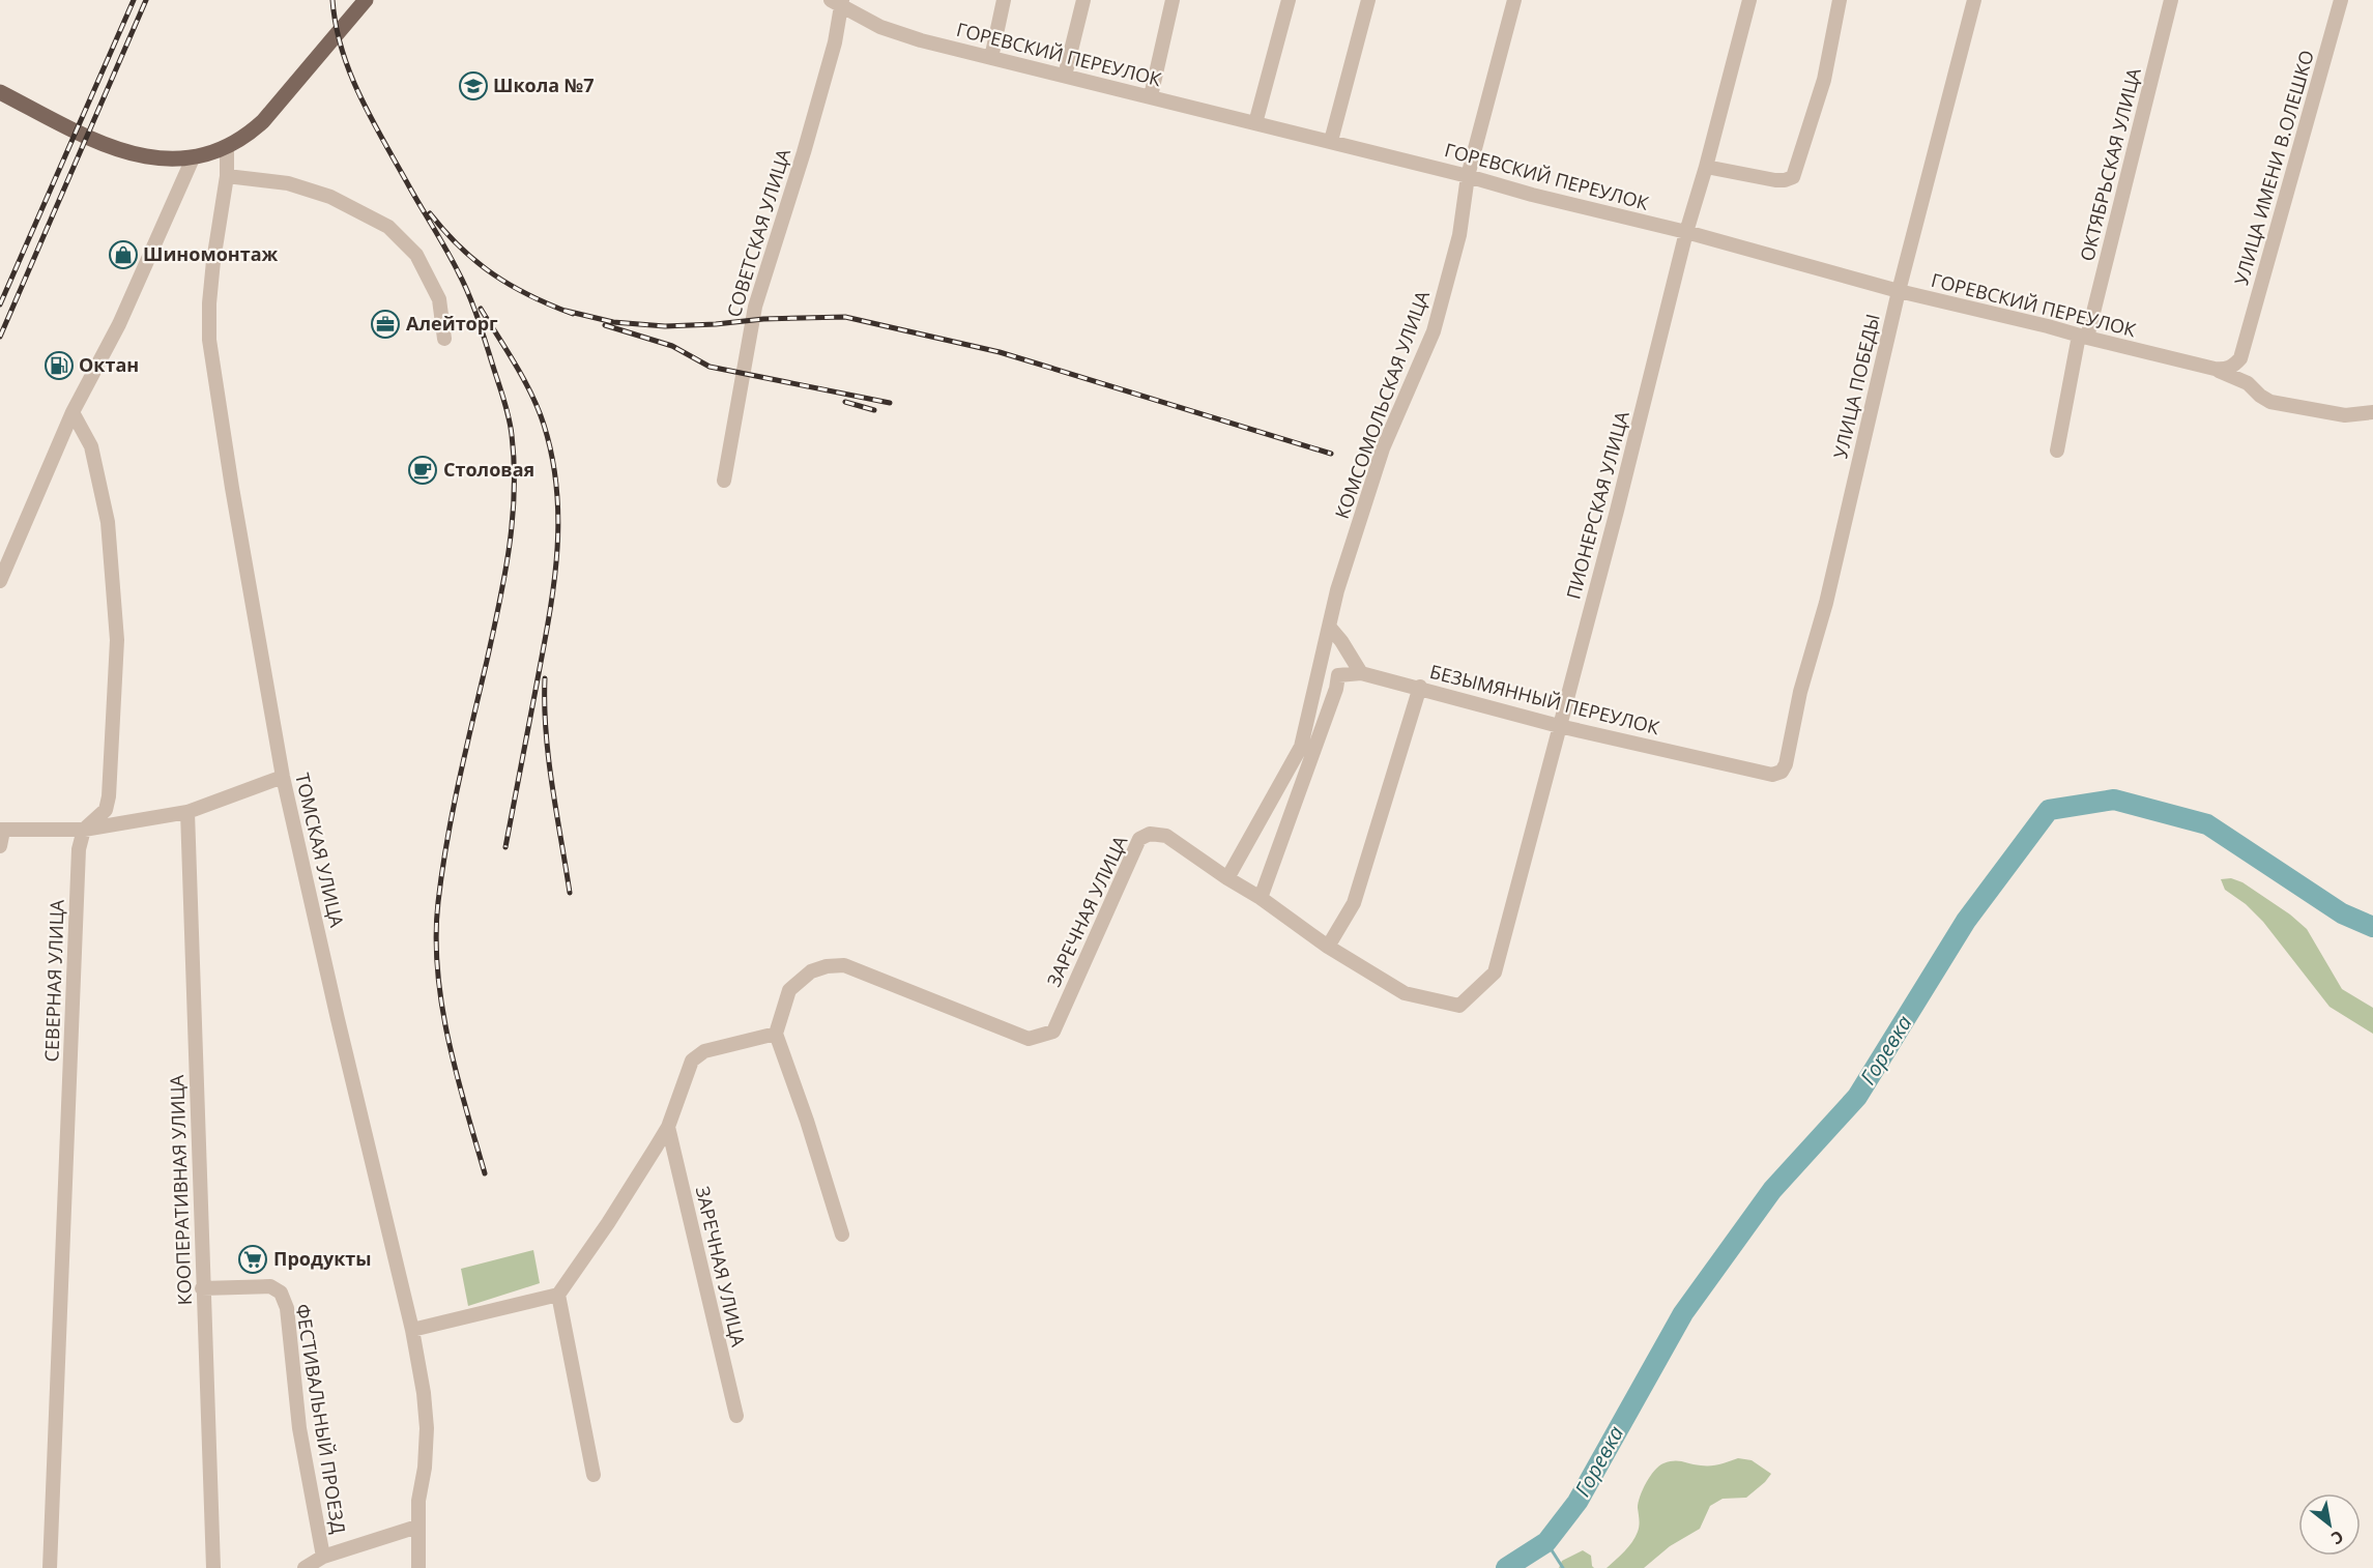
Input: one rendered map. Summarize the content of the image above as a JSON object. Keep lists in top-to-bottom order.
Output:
{
  "streets": {
    "street": [
      "ГОРЕВСКИЙ ПЕРЕУЛОК",
      "ОКТЯБРЬСКАЯ УЛИЦА",
      "УЛИЦА ИМЕНИ В.ОЛЕШКО",
      "СОВЕТСКАЯ УЛИЦА",
      "УЛИЦА ПОБЕДЫ",
      "КОМСОМОЛЬСКАЯ УЛИЦА",
      "ПИОНЕРСКАЯ УЛИЦА",
      "БЕЗЫМЯННЫЙ ПЕРЕУЛОК",
      "ТОМСКАЯ УЛИЦА",
      "ЗАРЕЧНАЯ УЛИЦА",
      "СЕВЕРНАЯ УЛИЦА",
      "КООПЕРАТИВНАЯ УЛИЦА",
      "ФЕСТИВАЛЬНЫЙ ПРОЕЗД"
    ]
  },
  "crossings": [
    ["ГОРЕВСКИЙ ПЕРЕУЛОК", "ОКТЯБРЬСКАЯ УЛИЦА"],
    ["ГОРЕВСКИЙ ПЕРЕУЛОК", "УЛИЦА ИМЕНИ В.ОЛЕШКО"],
    ["ГОРЕВСКИЙ ПЕРЕУЛОК", "СОВЕТСКАЯ УЛИЦА"],
    ["ГОРЕВСКИЙ ПЕРЕУЛОК", "УЛИЦА ПОБЕДЫ"],
    ["ГОРЕВСКИЙ ПЕРЕУЛОК", "КОМСОМОЛЬСКАЯ УЛИЦА"],
    ["ГОРЕВСКИЙ ПЕРЕУЛОК", "ПИОНЕРСКАЯ УЛИЦА"],
    ["УЛИЦА ПОБЕДЫ", "БЕЗЫМЯННЫЙ ПЕРЕУЛОК"],
    ["КОМСОМОЛЬСКАЯ УЛИЦА", "ЗАРЕЧНАЯ УЛИЦА"],
    ["ПИОНЕРСКАЯ УЛИЦА", "БЕЗЫМЯННЫЙ ПЕРЕУЛОК"],
    ["ПИОНЕРСКАЯ УЛИЦА", "ЗАРЕЧНАЯ УЛИЦА"],
    ["КООПЕРАТИВНАЯ УЛИЦА", "ФЕСТИВАЛЬНЫЙ ПРОЕЗД"]
  ],
  "water": ["Горевка"],
  "places": {
    "school or university": ["Школа №7"],
    "shop": ["Шиномонтаж"],
    "office": ["Алейторг"],
    "fuel station": ["Октан"],
    "cafe": ["Столовая"],
    "supermarket": ["Продукты"]
  },
  "north": "bottom right"
}
